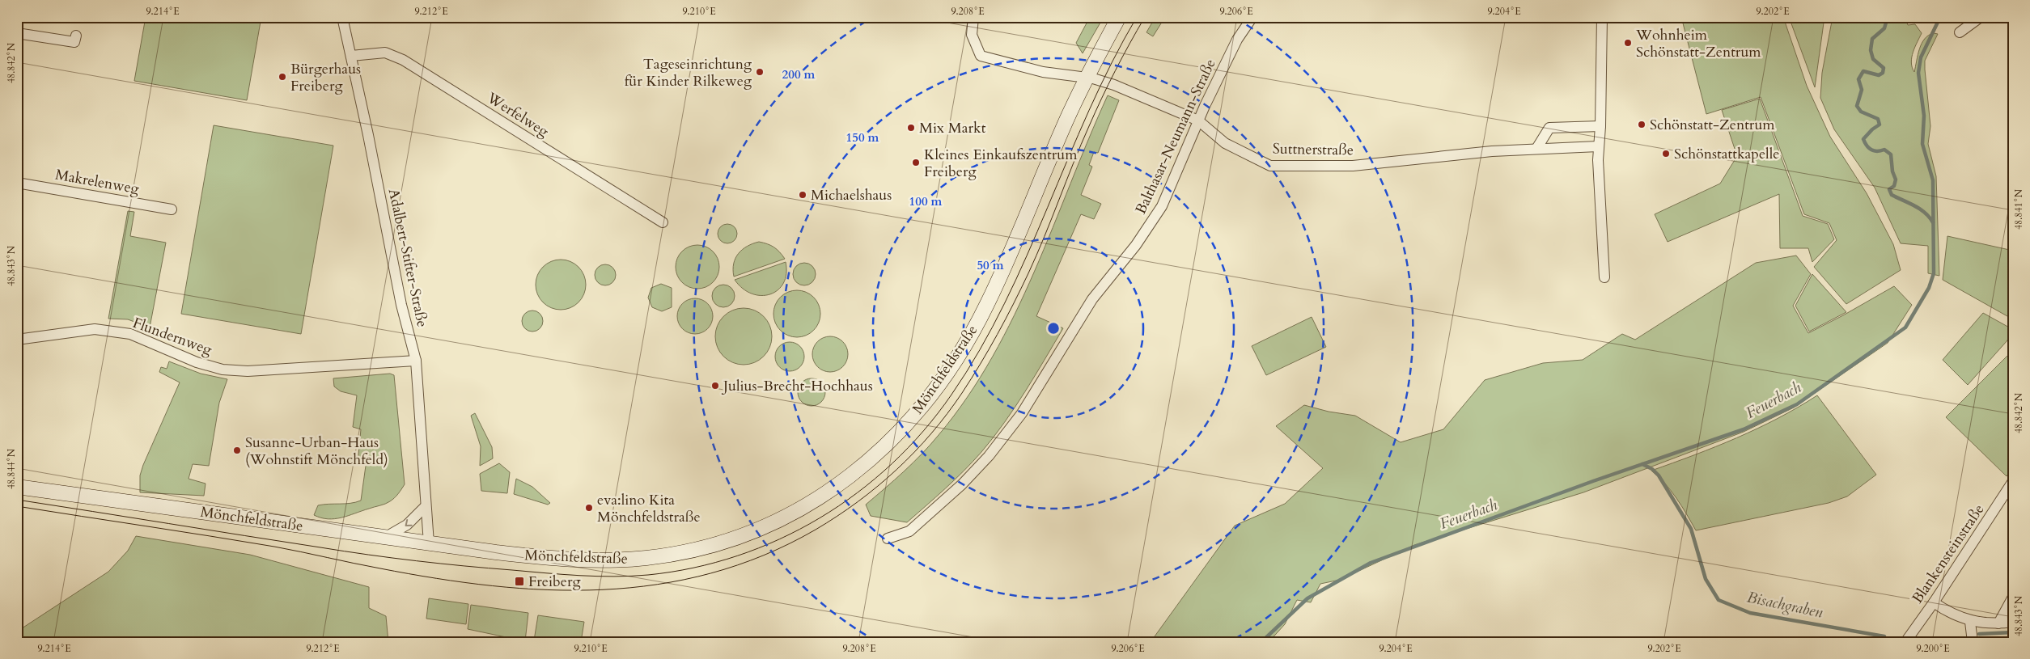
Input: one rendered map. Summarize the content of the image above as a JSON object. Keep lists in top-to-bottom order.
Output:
{
  "streets": {
    "main road": ["Mönchfeldstraße"],
    "street": [
      "Werfelweg",
      "Balthasar-Neumann-Straße",
      "Suttnerstraße",
      "Makrelenweg",
      "Adalbert-Stifter-Straße",
      "Flundernweg",
      "Blankensteinstraße"
    ]
  },
  "crossings": [
    ["Werfelweg", "Adalbert-Stifter-Straße"],
    ["Balthasar-Neumann-Straße", "Suttnerstraße"],
    ["Suttnerstraße", "Mönchfeldstraße"],
    ["Adalbert-Stifter-Straße", "Flundernweg"],
    ["Adalbert-Stifter-Straße", "Mönchfeldstraße"]
  ],
  "water": ["Feuerbach", "Bisachgraben"],
  "places": {
    "other": [
      "Wohnheim Schönstatt-Zentrum",
      "Tageseinrichtung für Kinder Rilkeweg",
      "Bürgerhaus Freiberg",
      "Schönstatt-Zentrum",
      "Mix Markt",
      "Schönstattkapelle",
      "Kleines Einkaufszentrum Freiberg",
      "Michaelshaus",
      "Julius-Brecht-Hochhaus",
      "Susanne-Urban-Haus (Wohnstift Mönchfeld)",
      "eva:lino Kita Mönchfeldstraße"
    ],
    "transit": ["Freiberg"]
  },
  "coordinates": [
    "9.214°E",
    "9.212°E",
    "9.210°E",
    "9.208°E",
    "9.206°E",
    "9.204°E",
    "9.202°E",
    "48.842°N",
    "48.841°N",
    "48.843°N",
    "48.844°N",
    "9.200°E"
  ],
  "rings": [
    "200 m",
    "150 m",
    "100 m",
    "50 m"
  ]
}
